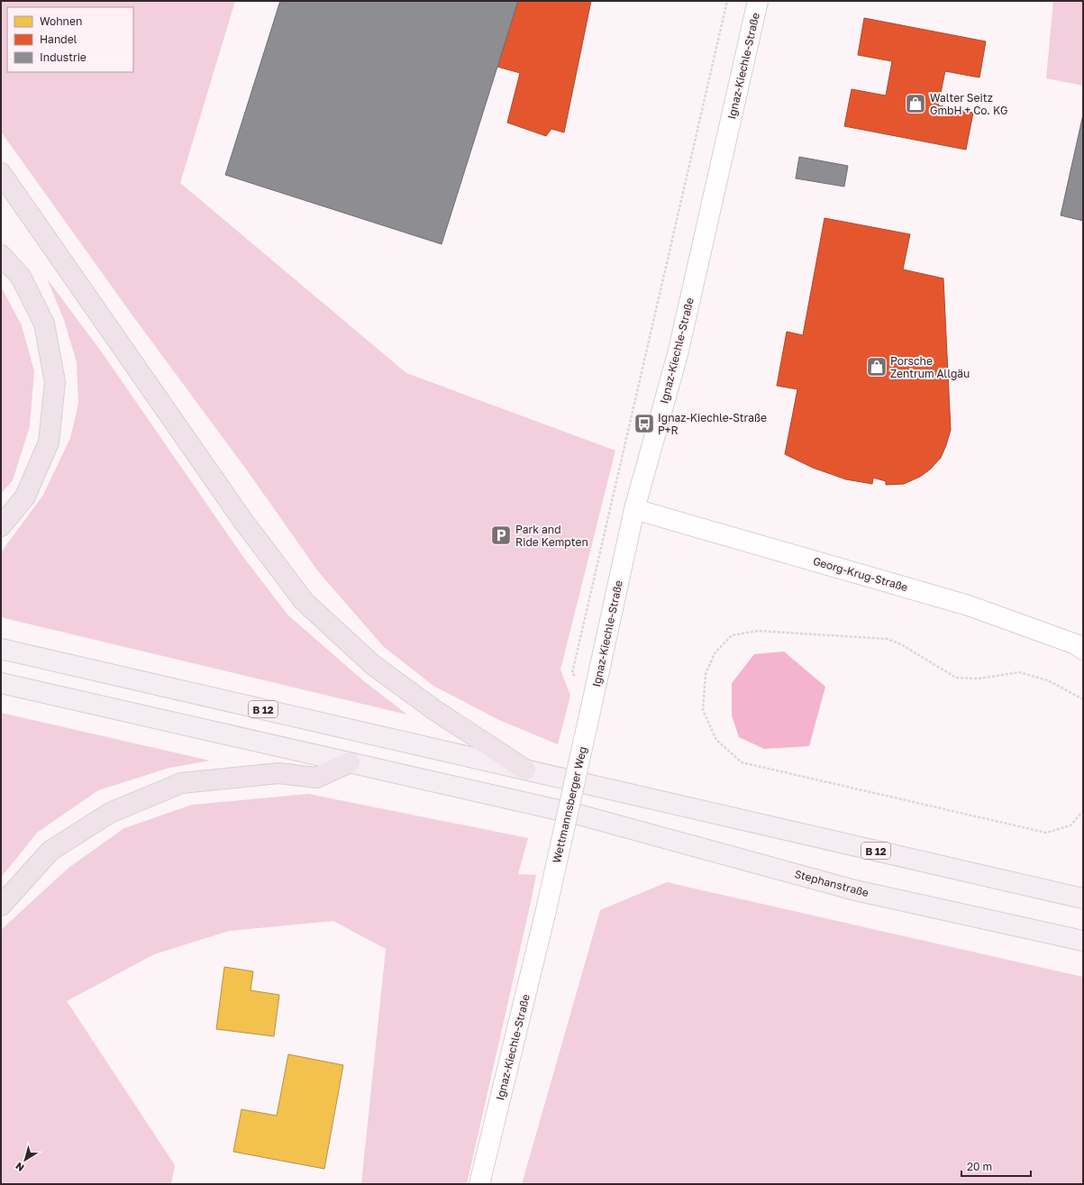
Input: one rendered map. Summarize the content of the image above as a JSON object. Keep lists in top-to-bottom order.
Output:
{
  "streets": {
    "main road": ["B 12", "Stephanstraße"],
    "street": ["Ignaz-Kiechle-Straße", "Georg-Krug-Straße", "Wettmannsberger Weg"]
  },
  "crossings": [
    ["Ignaz-Kiechle-Straße", "Georg-Krug-Straße"],
    ["Ignaz-Kiechle-Straße", "Wettmannsberger Weg"]
  ],
  "places": {
    "shop": ["Walter Seitz GmbH + Co. KG", "Porsche Zentrum Allgäu"],
    "bus stop": ["Ignaz-Kiechle-Straße P+R"],
    "parking": ["Park and Ride Kempten"]
  },
  "legend": ["Wohnen", "Handel", "Industrie"],
  "scale_bar": "20 m",
  "north": "bottom left"
}
